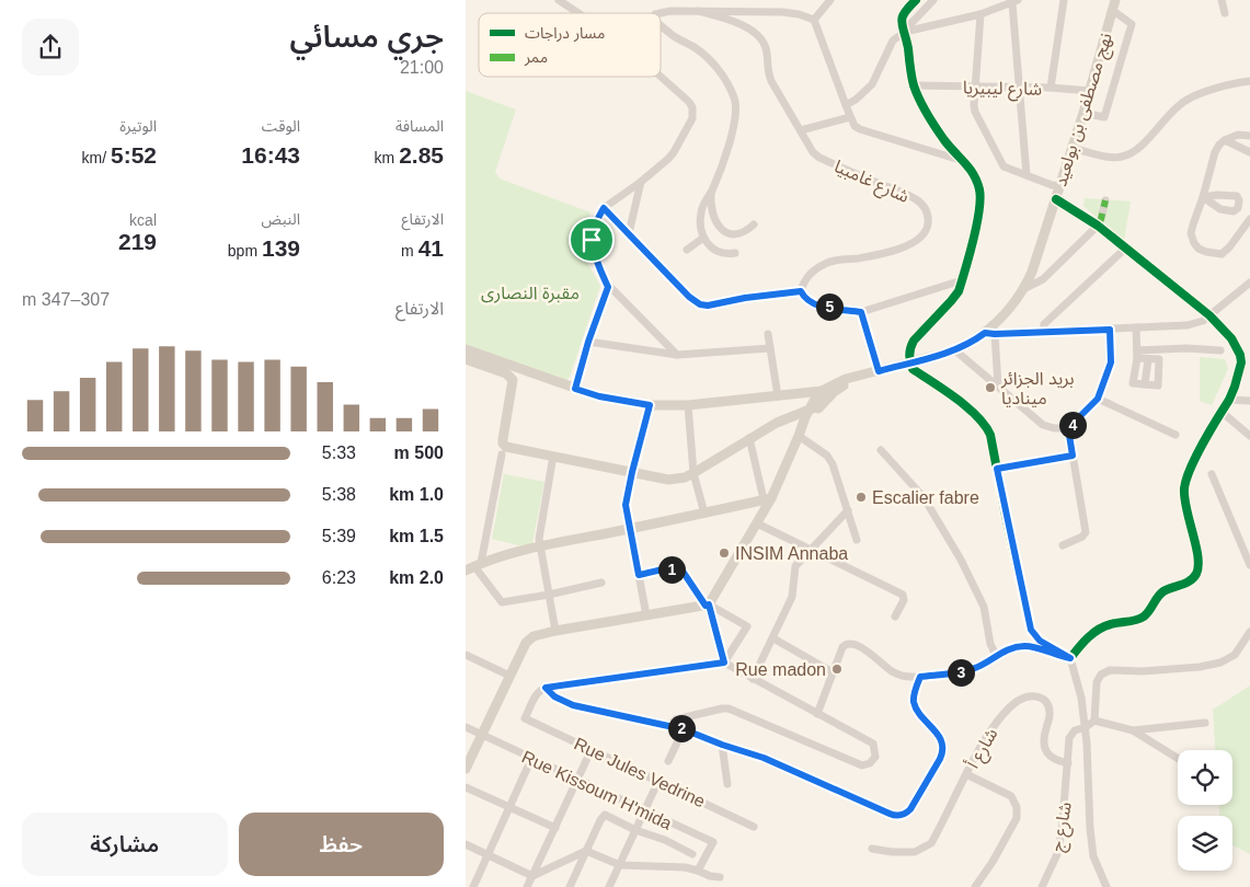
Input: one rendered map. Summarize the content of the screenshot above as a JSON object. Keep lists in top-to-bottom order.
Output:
{
  "streets": {
    "main road": ["نهج مصطفى بن بولعيد"],
    "street": [
      "شارع ليبيريا",
      "شارع غامبيا",
      "شارع أ",
      "Rue Jules Vedrine",
      "Rue Kissoum H'mida",
      "شارع ج"
    ]
  },
  "crossings": [
    ["شارع ليبيريا", "نهج مصطفى بن بولعيد"],
    ["شارع أ", "شارع ج"]
  ],
  "parks": ["مقبرة النصارى"],
  "places": [
    "بريد الجزائر ميناديا",
    "Escalier fabre",
    "INSIM Annaba",
    "Rue madon"
  ],
  "legend": ["مسار دراجات", "ممر"],
  "page": {
    "heading": ["جري مسائي", "21:00"],
    "stats": [
      ["المسافة", "2.85 km"],
      ["الوقت", "16:43"],
      ["الوتيرة", "5:52 /km"],
      ["الارتفاع", "41 m"],
      ["النبض", "139 bpm"],
      ["kcal", "219"]
    ],
    "chart": ["الارتفاع", "307–347 m"],
    "pins": [
      "5",
      "4",
      "1",
      "3",
      "2"
    ],
    "list": [
      {
        "name": "500 m",
        "note": "5:33"
      },
      {
        "name": "1.0 km",
        "note": "5:38"
      },
      {
        "name": "1.5 km",
        "note": "5:39"
      },
      {
        "name": "2.0 km",
        "note": "6:23"
      }
    ],
    "buttons": ["حفظ", "مشاركة"]
  }
}
